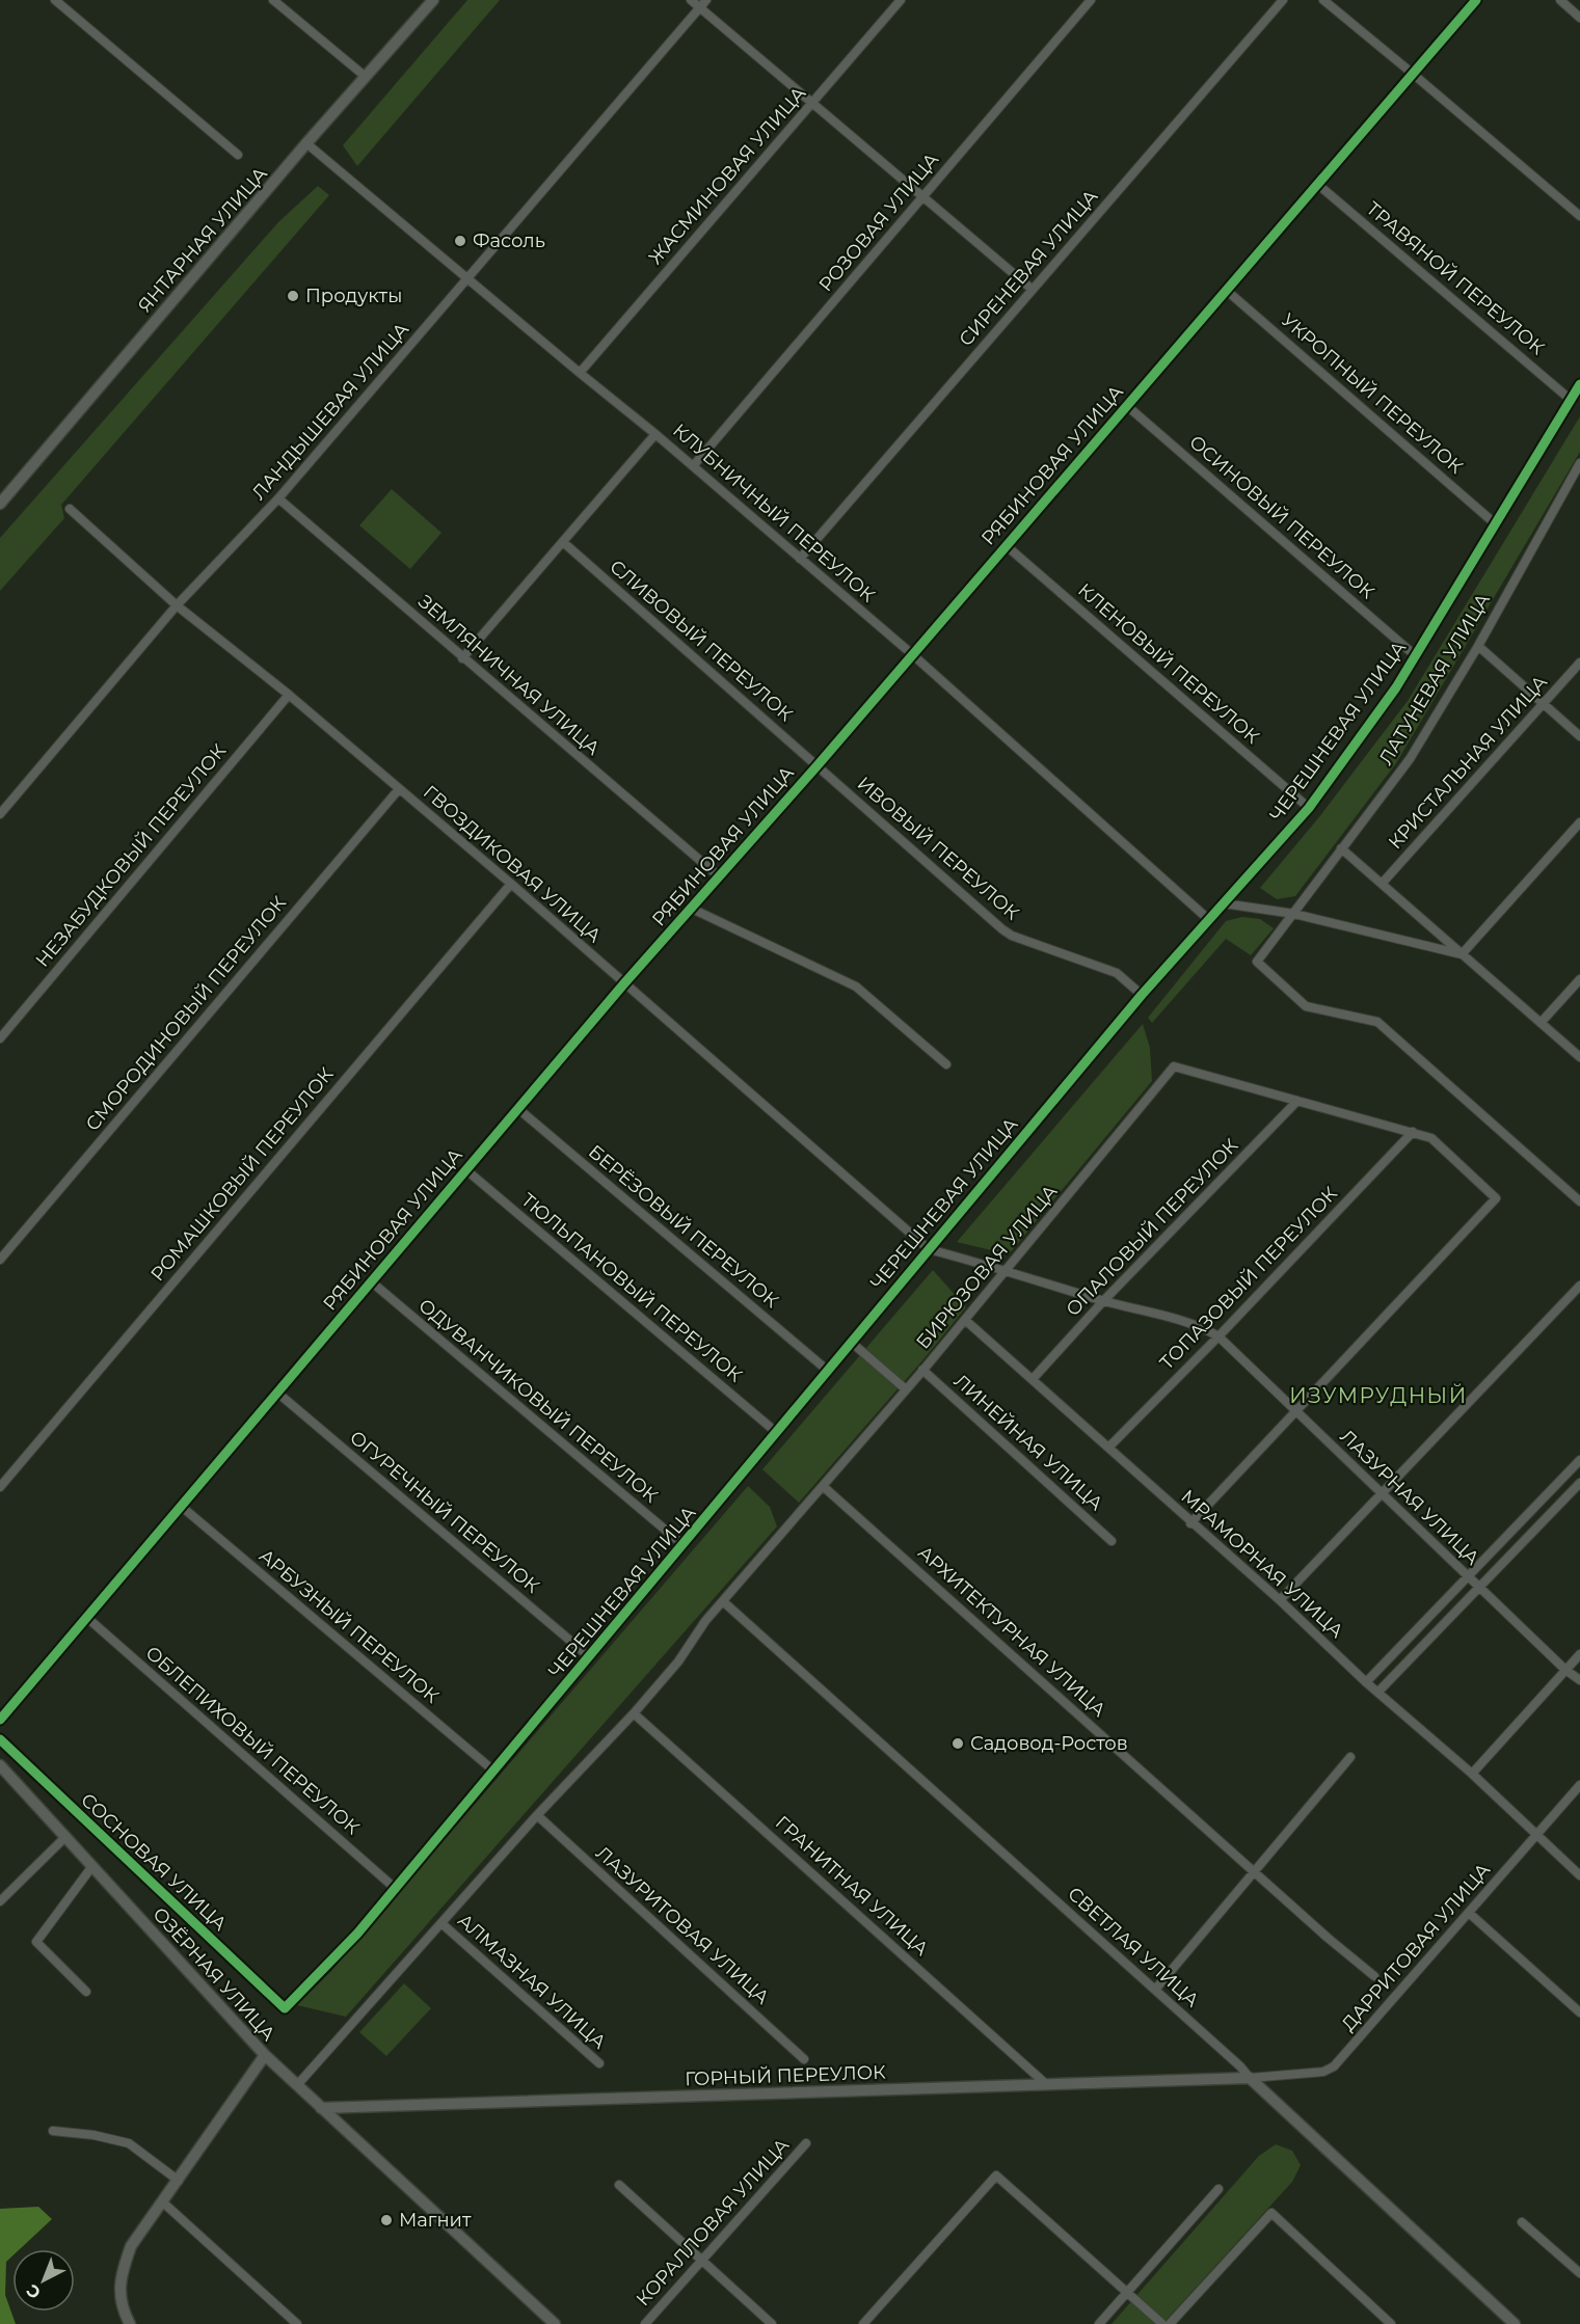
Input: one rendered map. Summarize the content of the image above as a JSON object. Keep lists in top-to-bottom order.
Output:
{
  "streets": {
    "street": [
      "ЖАСМИНОВАЯ УЛИЦА",
      "РОЗОВАЯ УЛИЦА",
      "ЯНТАРНАЯ УЛИЦА",
      "СИРЕНЕВАЯ УЛИЦА",
      "ТРАВЯНОЙ ПЕРЕУЛОК",
      "УКРОПНЫЙ ПЕРЕУЛОК",
      "ЛАНДЫШЕВАЯ УЛИЦА",
      "РЯБИНОВАЯ УЛИЦА",
      "КЛУБНИЧНЫЙ ПЕРЕУЛОК",
      "ОСИНОВЫЙ ПЕРЕУЛОК",
      "СЛИВОВЫЙ ПЕРЕУЛОК",
      "КЛЕНОВЫЙ ПЕРЕУЛОК",
      "ЗЕМЛЯНИЧНАЯ УЛИЦА",
      "ЛАТУНЕВАЯ УЛИЦА",
      "ЧЕРЕШНЕВАЯ УЛИЦА",
      "КРИСТАЛЬНАЯ УЛИЦА",
      "ИВОВЫЙ ПЕРЕУЛОК",
      "НЕЗАБУДКОВЫЙ ПЕРЕУЛОК",
      "ГВОЗДИКОВАЯ УЛИЦА",
      "СМОРОДИНОВЫЙ ПЕРЕУЛОК",
      "РОМАШКОВЫЙ ПЕРЕУЛОК",
      "БЕРЁЗОВЫЙ ПЕРЕУЛОК",
      "ОПАЛОВЫЙ ПЕРЕУЛОК",
      "БИРЮЗОВАЯ УЛИЦА",
      "ТОПАЗОВЫЙ ПЕРЕУЛОК",
      "ТЮЛЬПАНОВЫЙ ПЕРЕУЛОК",
      "ОДУВАНЧИКОВЫЙ ПЕРЕУЛОК",
      "ЛИНЕЙНАЯ УЛИЦА",
      "ЛАЗУРНАЯ УЛИЦА",
      "ОГУРЕЧНЫЙ ПЕРЕУЛОК",
      "МРАМОРНАЯ УЛИЦА",
      "АРБУЗНЫЙ ПЕРЕУЛОК",
      "АРХИТЕКТУРНАЯ УЛИЦА",
      "ОБЛЕПИХОВЫЙ ПЕРЕУЛОК",
      "СОСНОВАЯ УЛИЦА",
      "ГРАНИТНАЯ УЛИЦА",
      "ЛАЗУРИТОВАЯ УЛИЦА",
      "СВЕТЛАЯ УЛИЦА",
      "ДАРРИТОВАЯ УЛИЦА",
      "ОЗЁРНАЯ УЛИЦА",
      "АЛМАЗНАЯ УЛИЦА",
      "ГОРНЫЙ ПЕРЕУЛОК",
      "КОРАЛЛОВАЯ УЛИЦА"
    ]
  },
  "crossings": [
    ["ЖАСМИНОВАЯ УЛИЦА", "КЛУБНИЧНЫЙ ПЕРЕУЛОК"],
    ["РОЗОВАЯ УЛИЦА", "КЛУБНИЧНЫЙ ПЕРЕУЛОК"],
    ["ЯНТАРНАЯ УЛИЦА", "КЛУБНИЧНЫЙ ПЕРЕУЛОК"],
    ["СИРЕНЕВАЯ УЛИЦА", "КЛУБНИЧНЫЙ ПЕРЕУЛОК"],
    ["ТРАВЯНОЙ ПЕРЕУЛОК", "РЯБИНОВАЯ УЛИЦА"],
    ["ТРАВЯНОЙ ПЕРЕУЛОК", "ЧЕРЕШНЕВАЯ УЛИЦА"],
    ["УКРОПНЫЙ ПЕРЕУЛОК", "РЯБИНОВАЯ УЛИЦА"],
    ["УКРОПНЫЙ ПЕРЕУЛОК", "ЧЕРЕШНЕВАЯ УЛИЦА"],
    ["ЛАНДЫШЕВАЯ УЛИЦА", "КЛУБНИЧНЫЙ ПЕРЕУЛОК"],
    ["ЛАНДЫШЕВАЯ УЛИЦА", "ЗЕМЛЯНИЧНАЯ УЛИЦА"],
    ["ЛАНДЫШЕВАЯ УЛИЦА", "ГВОЗДИКОВАЯ УЛИЦА"],
    ["РЯБИНОВАЯ УЛИЦА", "КЛУБНИЧНЫЙ ПЕРЕУЛОК"],
    ["РЯБИНОВАЯ УЛИЦА", "ОСИНОВЫЙ ПЕРЕУЛОК"],
    ["РЯБИНОВАЯ УЛИЦА", "СЛИВОВЫЙ ПЕРЕУЛОК"],
    ["РЯБИНОВАЯ УЛИЦА", "КЛЕНОВЫЙ ПЕРЕУЛОК"],
    ["РЯБИНОВАЯ УЛИЦА", "ЗЕМЛЯНИЧНАЯ УЛИЦА"],
    ["РЯБИНОВАЯ УЛИЦА", "ИВОВЫЙ ПЕРЕУЛОК"],
    ["РЯБИНОВАЯ УЛИЦА", "ГВОЗДИКОВАЯ УЛИЦА"],
    ["РЯБИНОВАЯ УЛИЦА", "БЕРЁЗОВЫЙ ПЕРЕУЛОК"],
    ["РЯБИНОВАЯ УЛИЦА", "ТЮЛЬПАНОВЫЙ ПЕРЕУЛОК"],
    ["РЯБИНОВАЯ УЛИЦА", "ОДУВАНЧИКОВЫЙ ПЕРЕУЛОК"],
    ["РЯБИНОВАЯ УЛИЦА", "ОГУРЕЧНЫЙ ПЕРЕУЛОК"],
    ["РЯБИНОВАЯ УЛИЦА", "АРБУЗНЫЙ ПЕРЕУЛОК"],
    ["РЯБИНОВАЯ УЛИЦА", "ОБЛЕПИХОВЫЙ ПЕРЕУЛОК"],
    ["КЛУБНИЧНЫЙ ПЕРЕУЛОК", "ЧЕРЕШНЕВАЯ УЛИЦА"],
    ["ОСИНОВЫЙ ПЕРЕУЛОК", "ЧЕРЕШНЕВАЯ УЛИЦА"],
    ["СЛИВОВЫЙ ПЕРЕУЛОК", "ИВОВЫЙ ПЕРЕУЛОК"],
    ["КЛЕНОВЫЙ ПЕРЕУЛОК", "ЧЕРЕШНЕВАЯ УЛИЦА"],
    ["ЧЕРЕШНЕВАЯ УЛИЦА", "ИВОВЫЙ ПЕРЕУЛОК"],
    ["ЧЕРЕШНЕВАЯ УЛИЦА", "ГВОЗДИКОВАЯ УЛИЦА"],
    ["ЧЕРЕШНЕВАЯ УЛИЦА", "БЕРЁЗОВЫЙ ПЕРЕУЛОК"],
    ["ЧЕРЕШНЕВАЯ УЛИЦА", "ТЮЛЬПАНОВЫЙ ПЕРЕУЛОК"],
    ["ЧЕРЕШНЕВАЯ УЛИЦА", "ОДУВАНЧИКОВЫЙ ПЕРЕУЛОК"],
    ["ЧЕРЕШНЕВАЯ УЛИЦА", "ОГУРЕЧНЫЙ ПЕРЕУЛОК"],
    ["ЧЕРЕШНЕВАЯ УЛИЦА", "АРБУЗНЫЙ ПЕРЕУЛОК"],
    ["ЧЕРЕШНЕВАЯ УЛИЦА", "ОБЛЕПИХОВЫЙ ПЕРЕУЛОК"],
    ["ЧЕРЕШНЕВАЯ УЛИЦА", "СОСНОВАЯ УЛИЦА"],
    ["НЕЗАБУДКОВЫЙ ПЕРЕУЛОК", "ГВОЗДИКОВАЯ УЛИЦА"],
    ["ГВОЗДИКОВАЯ УЛИЦА", "СМОРОДИНОВЫЙ ПЕРЕУЛОК"],
    ["ГВОЗДИКОВАЯ УЛИЦА", "РОМАШКОВЫЙ ПЕРЕУЛОК"],
    ["ОПАЛОВЫЙ ПЕРЕУЛОК", "БИРЮЗОВАЯ УЛИЦА"],
    ["ОПАЛОВЫЙ ПЕРЕУЛОК", "МРАМОРНАЯ УЛИЦА"],
    ["БИРЮЗОВАЯ УЛИЦА", "ЛИНЕЙНАЯ УЛИЦА"],
    ["БИРЮЗОВАЯ УЛИЦА", "МРАМОРНАЯ УЛИЦА"],
    ["БИРЮЗОВАЯ УЛИЦА", "АРХИТЕКТУРНАЯ УЛИЦА"],
    ["БИРЮЗОВАЯ УЛИЦА", "ГРАНИТНАЯ УЛИЦА"],
    ["БИРЮЗОВАЯ УЛИЦА", "ЛАЗУРИТОВАЯ УЛИЦА"],
    ["БИРЮЗОВАЯ УЛИЦА", "СВЕТЛАЯ УЛИЦА"],
    ["БИРЮЗОВАЯ УЛИЦА", "АЛМАЗНАЯ УЛИЦА"],
    ["ТОПАЗОВЫЙ ПЕРЕУЛОК", "ЛАЗУРНАЯ УЛИЦА"],
    ["ТОПАЗОВЫЙ ПЕРЕУЛОК", "МРАМОРНАЯ УЛИЦА"],
    ["МРАМОРНАЯ УЛИЦА", "ДАРРИТОВАЯ УЛИЦА"],
    ["ГРАНИТНАЯ УЛИЦА", "ГОРНЫЙ ПЕРЕУЛОК"],
    ["СВЕТЛАЯ УЛИЦА", "ДАРРИТОВАЯ УЛИЦА"],
    ["СВЕТЛАЯ УЛИЦА", "ГОРНЫЙ ПЕРЕУЛОК"],
    ["ДАРРИТОВАЯ УЛИЦА", "ГОРНЫЙ ПЕРЕУЛОК"]
  ],
  "districts": ["ИЗУМРУДНЫЙ"],
  "places": [
    "Фасоль",
    "Продукты",
    "Садовод-Ростов",
    "Магнит"
  ],
  "north": "bottom left"
}
